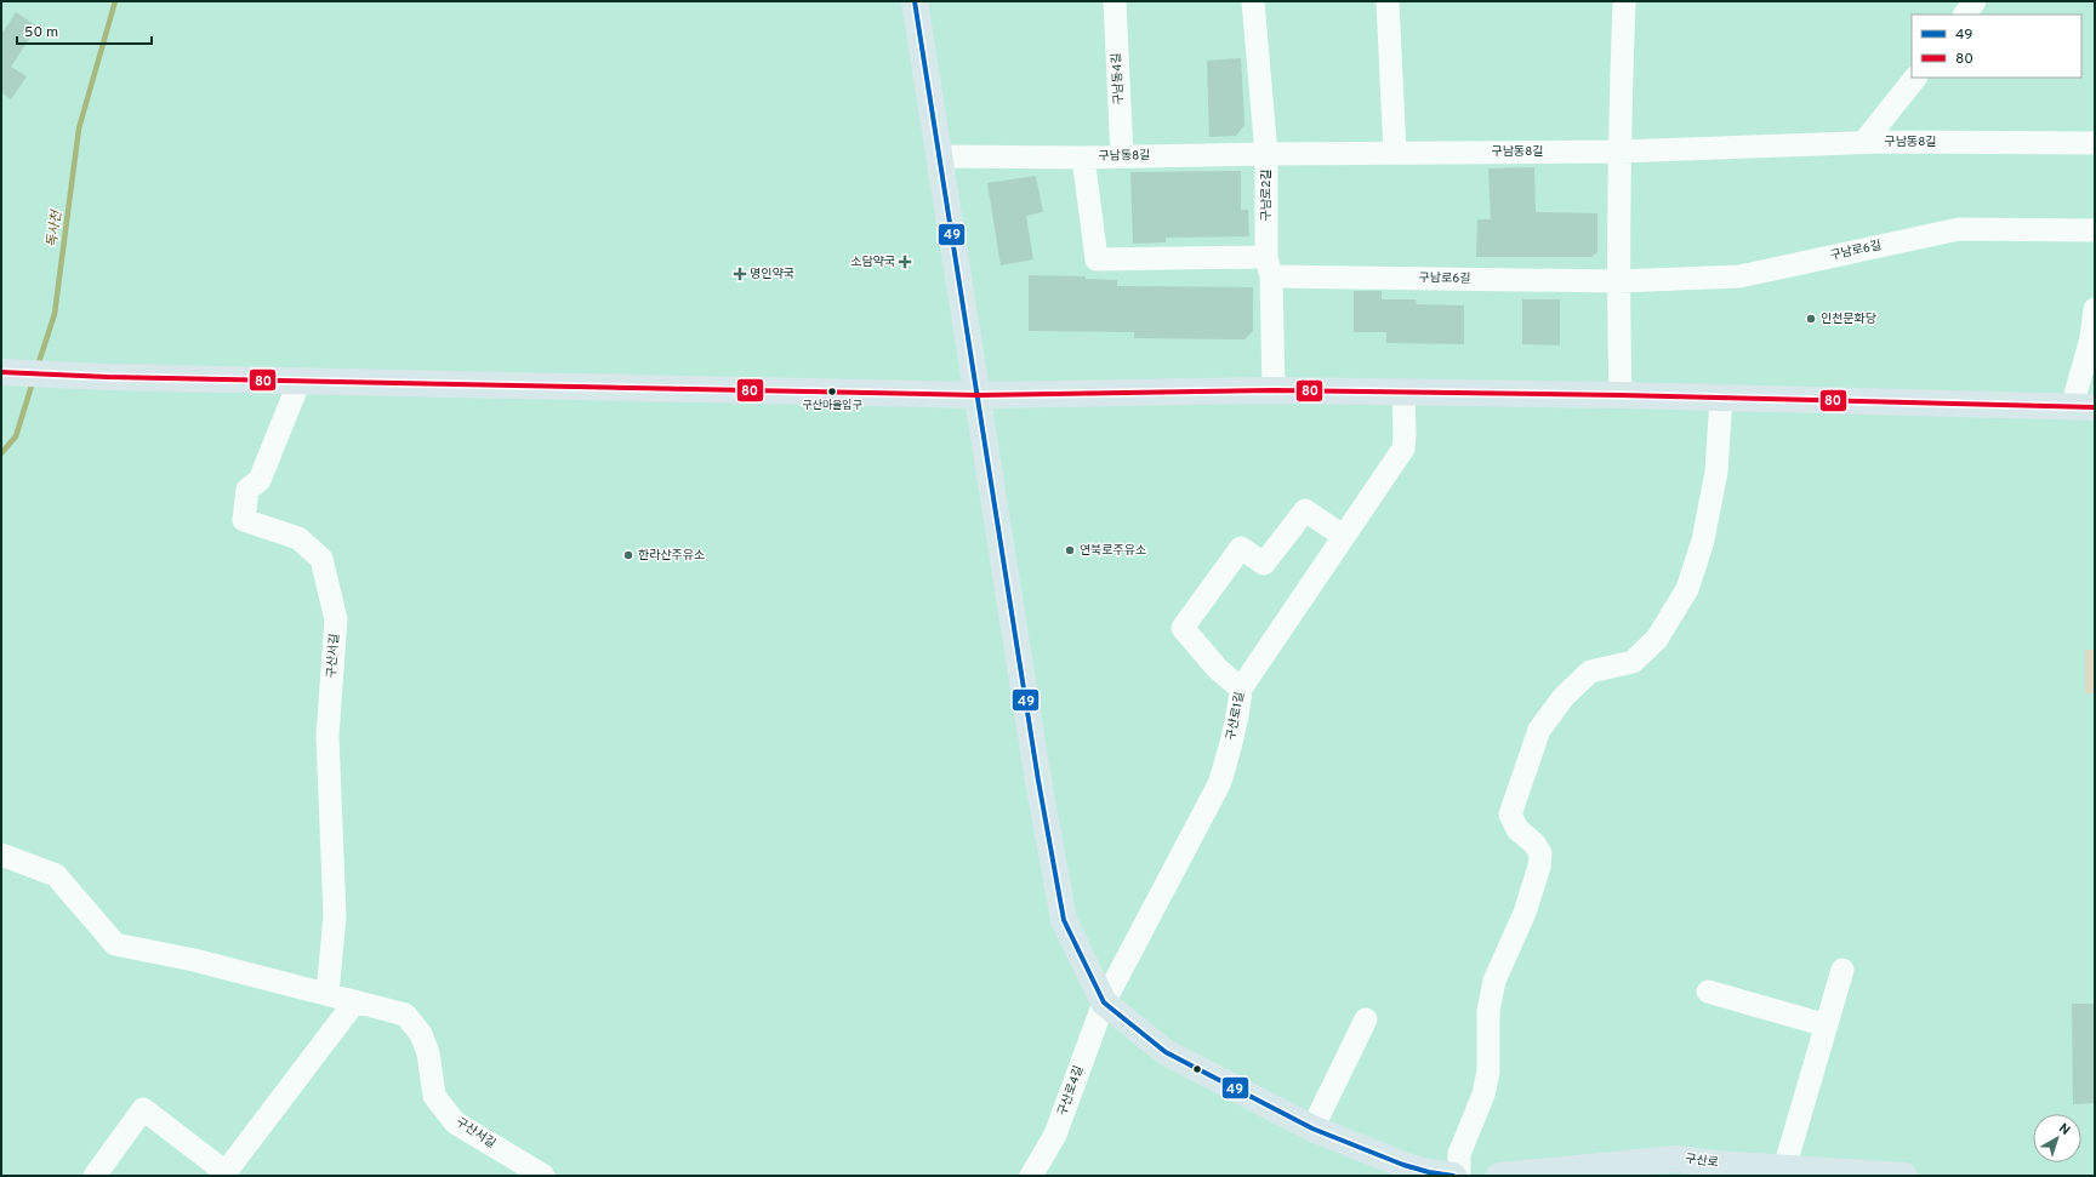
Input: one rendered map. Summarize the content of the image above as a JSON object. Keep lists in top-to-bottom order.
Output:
{
  "streets": {
    "main road": ["구산로"],
    "street": [
      "구남동4길",
      "구남동8길",
      "구남로2길",
      "구남로6길",
      "구산서길",
      "구산로1길",
      "구산로4길"
    ]
  },
  "crossings": [
    ["구남동4길", "구남동8길"],
    ["구남동8길", "구남로2길"],
    ["구남동8길", "구남로6길"],
    ["구남로2길", "구남로6길"],
    ["구산로1길", "구산로4길"]
  ],
  "water": ["독사천"],
  "places": {
    "health": ["소담약국", "명인약국"],
    "other": [
      "인천문화당",
      "구산마을입구",
      "연북로주유소",
      "한라산주유소"
    ]
  },
  "lines": ["transit line 49", "transit line 80"],
  "legend": ["49", "80"],
  "scale_bar": "50 m",
  "north": "top right"
}
